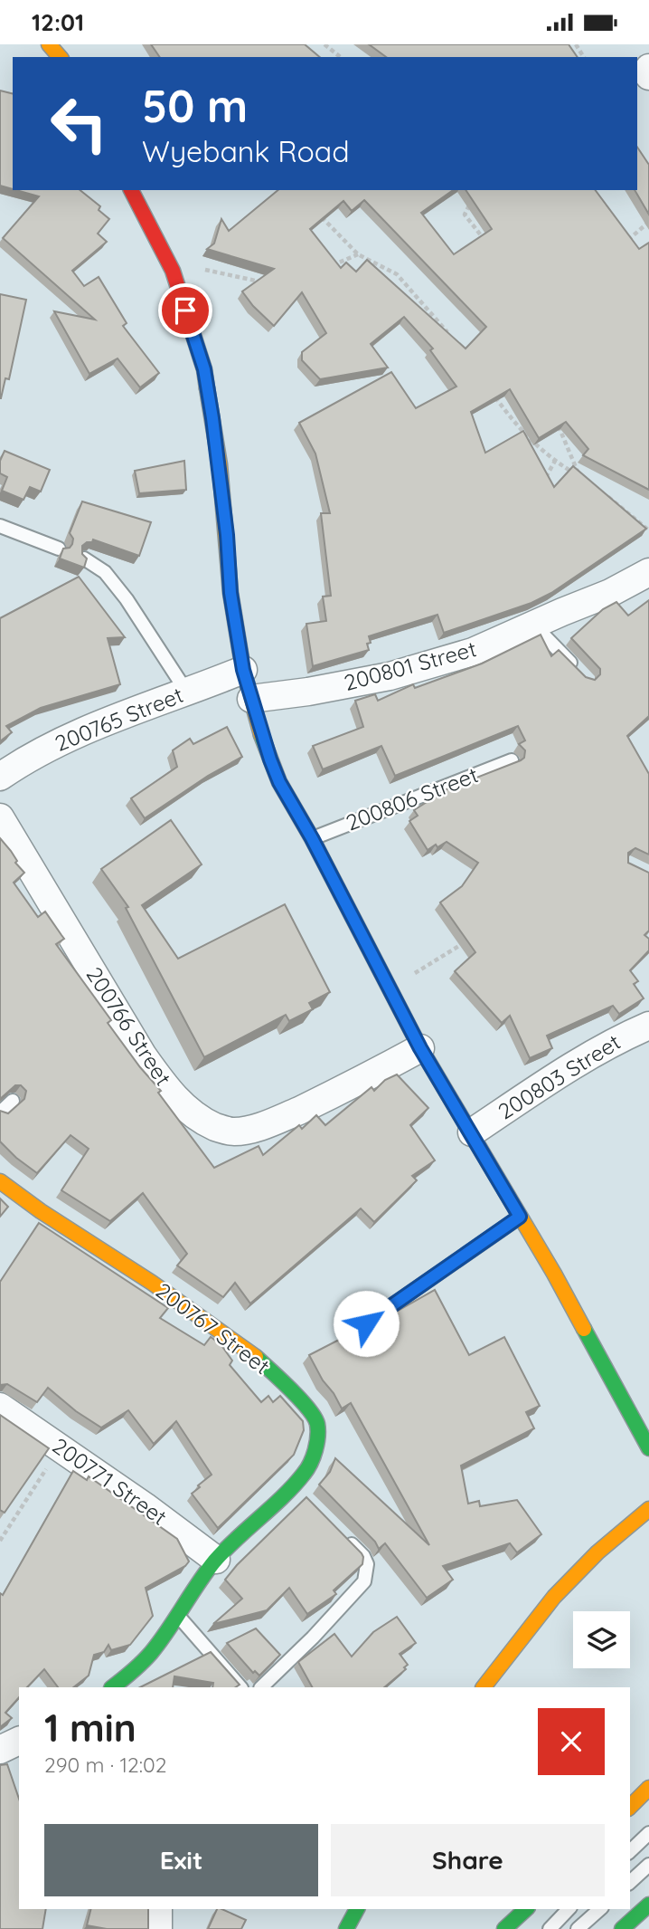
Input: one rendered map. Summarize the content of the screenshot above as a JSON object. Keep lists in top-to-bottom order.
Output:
{
  "streets": {
    "street": [
      "200801 Street",
      "200765 Street",
      "200766 Street",
      "200803 Street",
      "200767 Street",
      "200771 Street"
    ],
    "lane": ["200806 Street"]
  },
  "crossings": [
    ["200767 Street", "200771 Street"]
  ],
  "page": {
    "status": "12:01",
    "turn": ["50 m", "Wyebank Road"],
    "heading": ["1 min", "290 m · 12:02"],
    "buttons": ["Exit", "Share"]
  }
}
